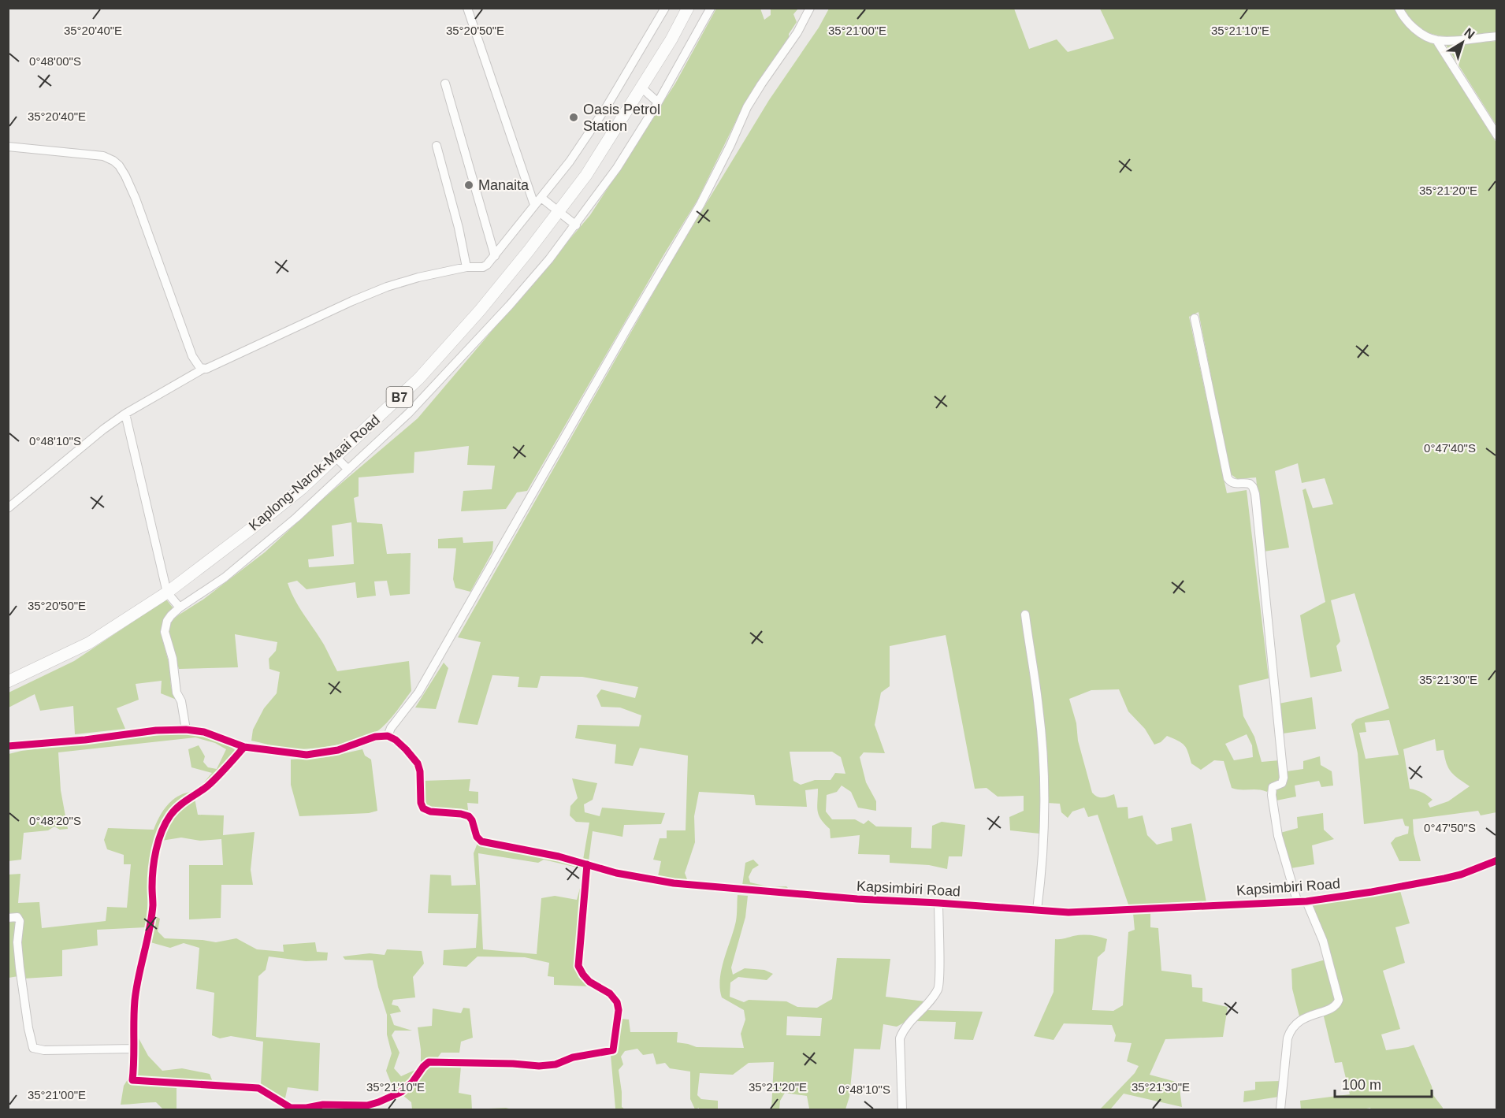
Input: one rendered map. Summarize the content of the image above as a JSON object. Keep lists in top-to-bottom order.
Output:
{
  "streets": {
    "highway": ["B7", "Kaplong-Narok-Maai Road"],
    "street": ["Kapsimbiri Road"]
  },
  "places": ["Oasis Petrol Station", "Manaita"],
  "scale_bar": "100 m",
  "north": "top right",
  "coordinates": [
    "35°20'40\"E",
    "35°21'00\"E",
    "35°21'10\"E",
    "35°20'50\"E",
    "0°48'00\"S",
    "35°21'20\"E",
    "0°48'10\"S",
    "0°47'40\"S",
    "35°21'30\"E",
    "0°48'20\"S",
    "0°47'50\"S"
  ]
}
